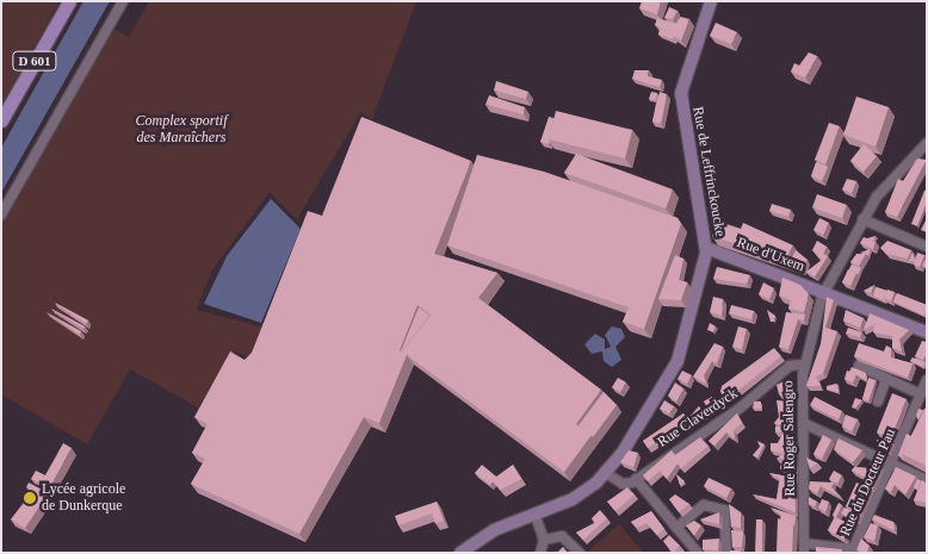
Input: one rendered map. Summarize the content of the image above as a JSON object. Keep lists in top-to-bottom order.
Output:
{
  "streets": {
    "main road": ["D 601", "Rue de Leffrinckoucke", "Rue d'Uxem"],
    "street": ["Rue Claverdyck", "Rue Roger Salengro", "Rue du Docteur Pau"]
  },
  "crossings": [
    ["Rue de Leffrinckoucke", "Rue d'Uxem"],
    ["Rue d'Uxem", "Rue Roger Salengro"],
    ["Rue Claverdyck", "Rue Roger Salengro"],
    ["Rue Roger Salengro", "Rue du Docteur Pau"]
  ],
  "parks": ["Complex sportif des Maraîchers"],
  "places": ["Lycée agricole de Dunkerque"]
}
